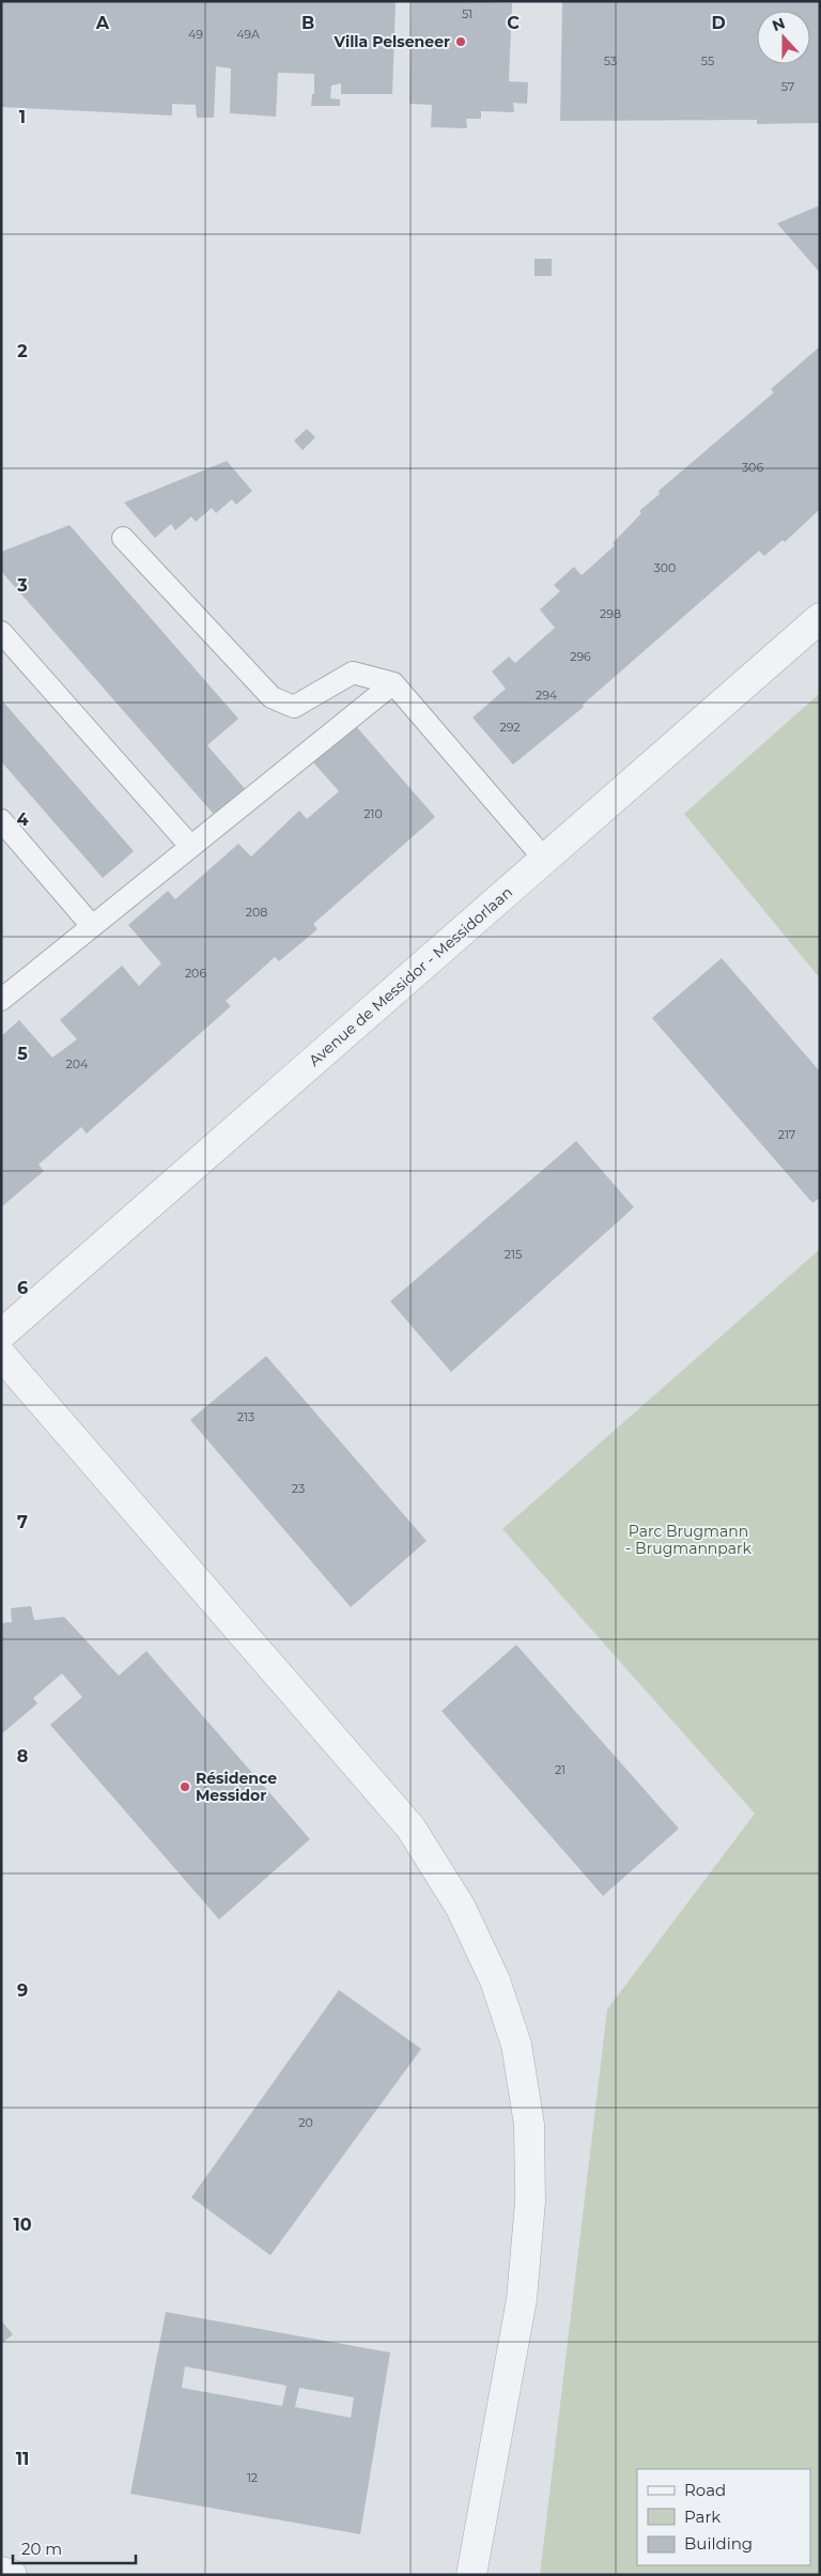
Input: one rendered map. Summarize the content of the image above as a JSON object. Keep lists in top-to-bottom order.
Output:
{
  "streets": {
    "street": ["Avenue de Messidor - Messidorlaan"]
  },
  "parks": ["Parc Brugmann - Brugmannpark"],
  "places": ["Villa Pelseneer", "Résidence Messidor"],
  "house_numbers": [
    "51",
    "49",
    "49A",
    "53",
    "55",
    "57",
    "306",
    "300",
    "298",
    "296",
    "294",
    "292",
    "210",
    "208",
    "206",
    "204",
    "217",
    "215",
    "213",
    "23",
    "21",
    "20",
    "12"
  ],
  "legend": ["Road", "Park", "Building"],
  "scale_bar": "20 m",
  "north": "top",
  "grid": {
    "columns": [
      "A",
      "B",
      "C",
      "D"
    ],
    "rows": [
      "1",
      "2",
      "3",
      "4",
      "5",
      "6",
      "7",
      "8",
      "9",
      "10",
      "11"
    ]
  }
}
